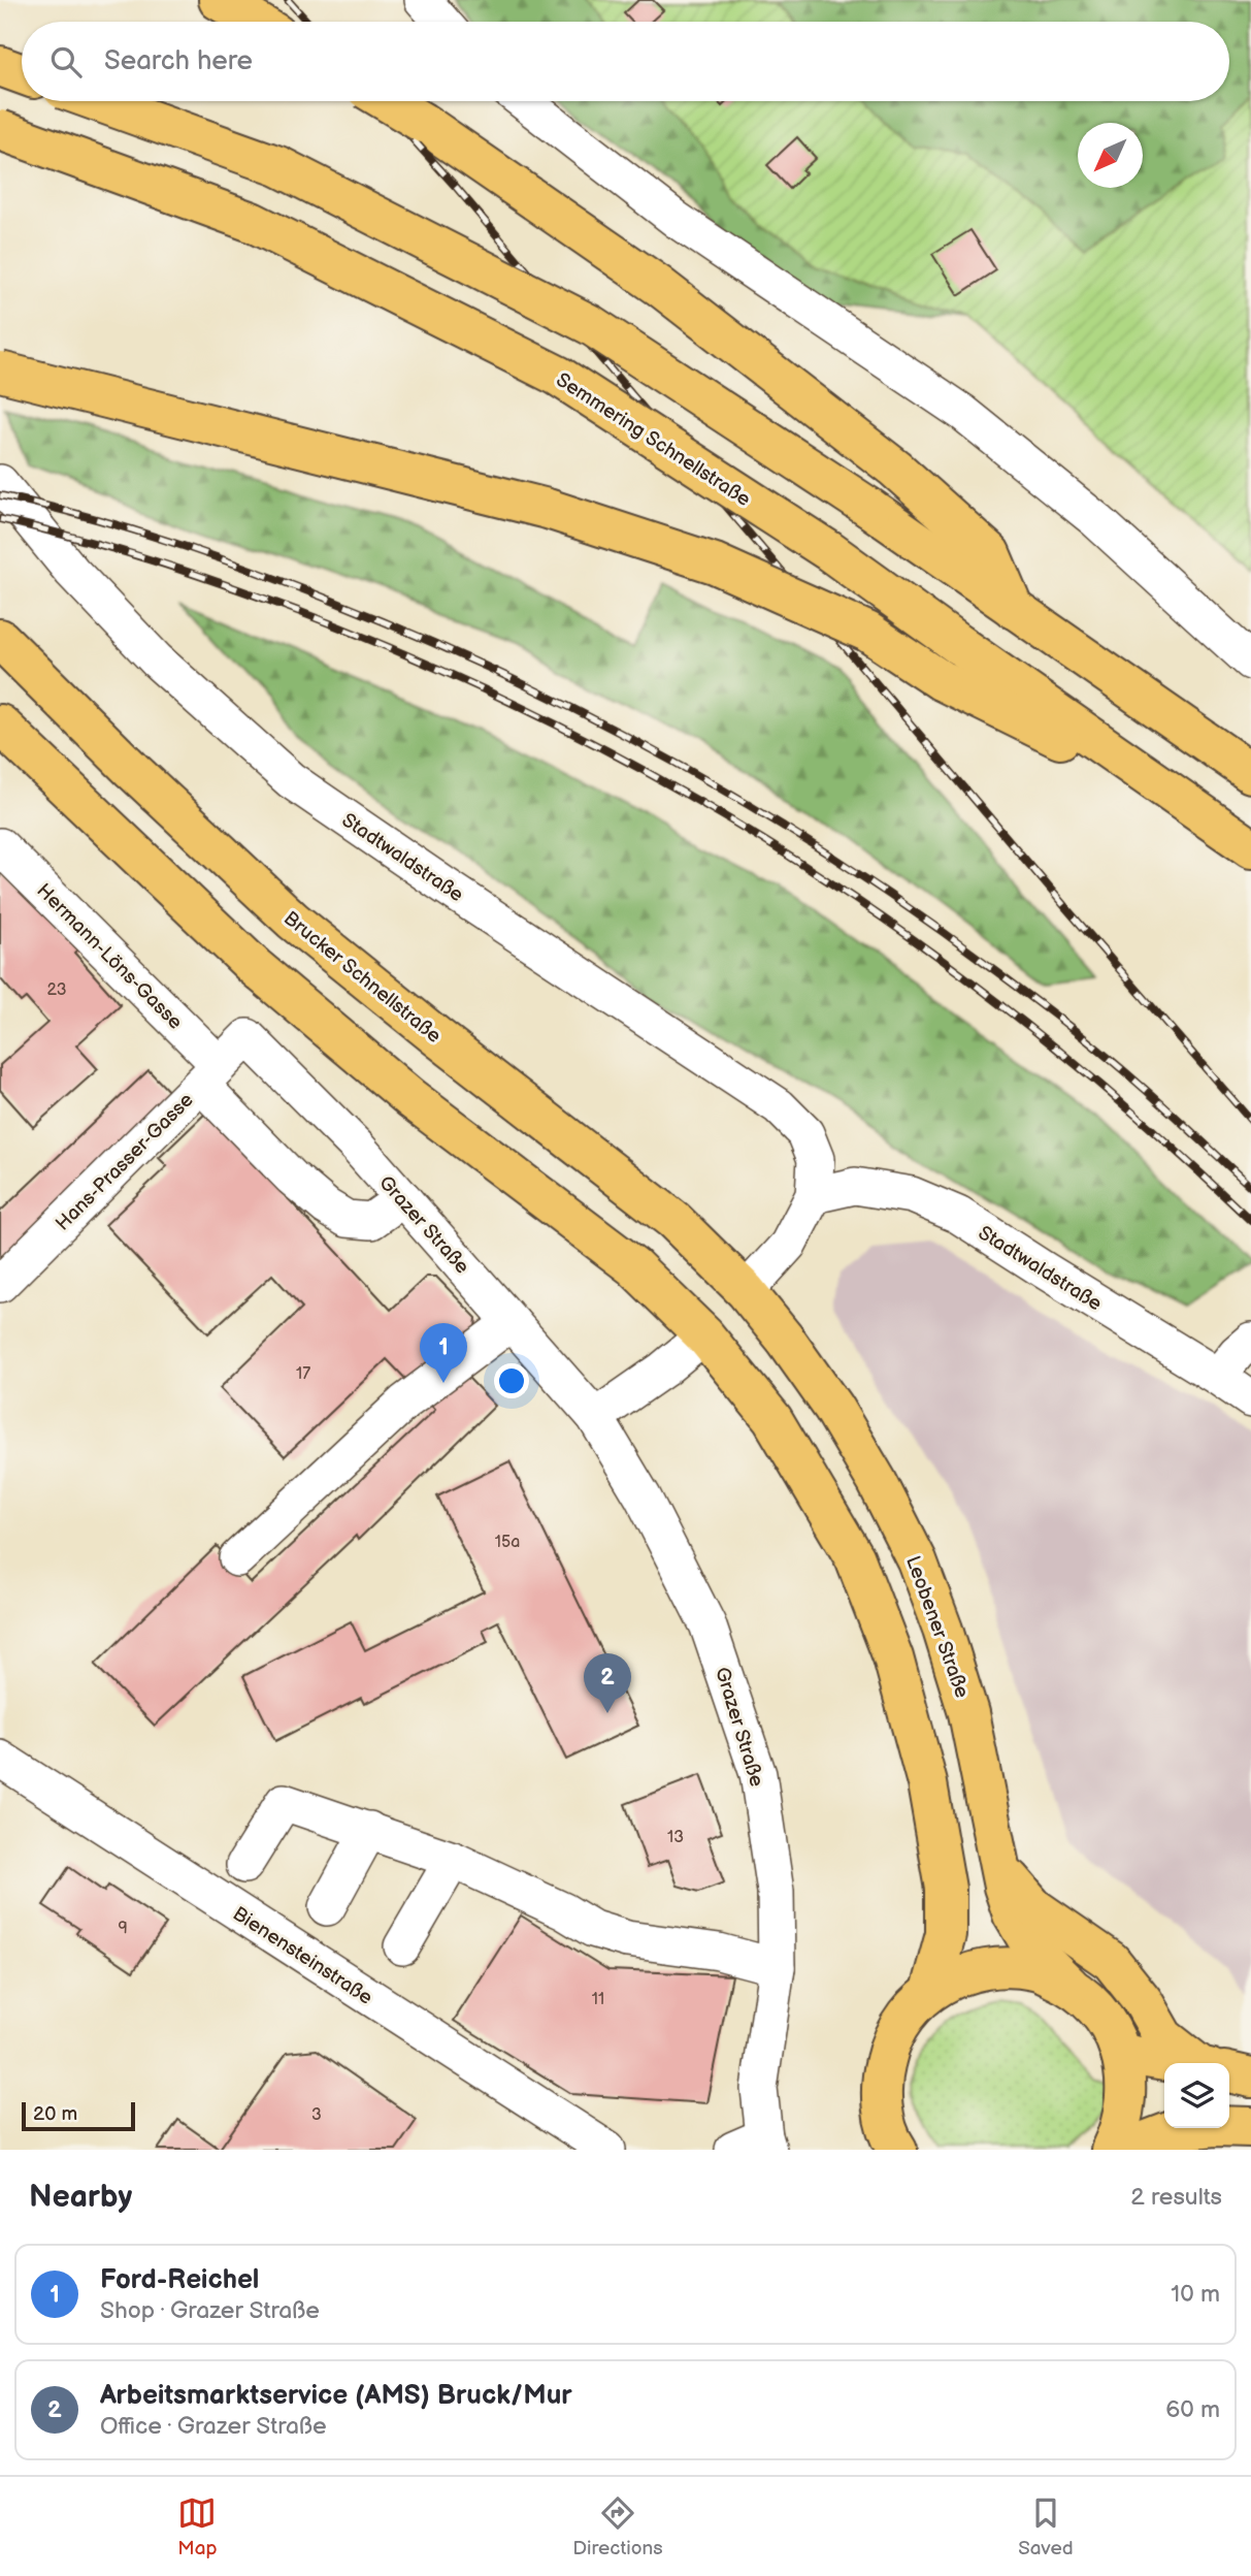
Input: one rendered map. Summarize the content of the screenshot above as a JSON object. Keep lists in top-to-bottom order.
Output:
{
  "streets": {
    "main road": ["Semmering Schnellstraße", "Brucker Schnellstraße", "Leobener Straße"],
    "street": [
      "Stadtwaldstraße",
      "Hermann-Löns-Gasse",
      "Hans-Prasser-Gasse",
      "Grazer Straße",
      "Bienensteinstraße"
    ]
  },
  "crossings": [
    ["Stadtwaldstraße", "Brucker Schnellstraße"],
    ["Stadtwaldstraße", "Leobener Straße"],
    ["Hermann-Löns-Gasse", "Hans-Prasser-Gasse"],
    ["Hermann-Löns-Gasse", "Grazer Straße"],
    ["Brucker Schnellstraße", "Leobener Straße"],
    ["Hans-Prasser-Gasse", "Grazer Straße"]
  ],
  "house_numbers": [
    "23",
    "17",
    "15a",
    "13",
    "9",
    "11",
    "3"
  ],
  "scale_bar": "20 m",
  "north": "bottom left",
  "page": {
    "search": "Search here",
    "pins": ["1", "2"],
    "scale": "20 m",
    "heading": ["Nearby", "2 results"],
    "list": [
      {
        "mark": "1",
        "name": "Ford-Reichel",
        "note": "Shop · Grazer Straße",
        "value": "10 m"
      },
      {
        "mark": "2",
        "name": "Arbeitsmarktservice (AMS) Bruck/Mur",
        "note": "Office · Grazer Straße",
        "value": "60 m"
      }
    ],
    "nav": ["Map", "Directions", "Saved"]
  }
}
